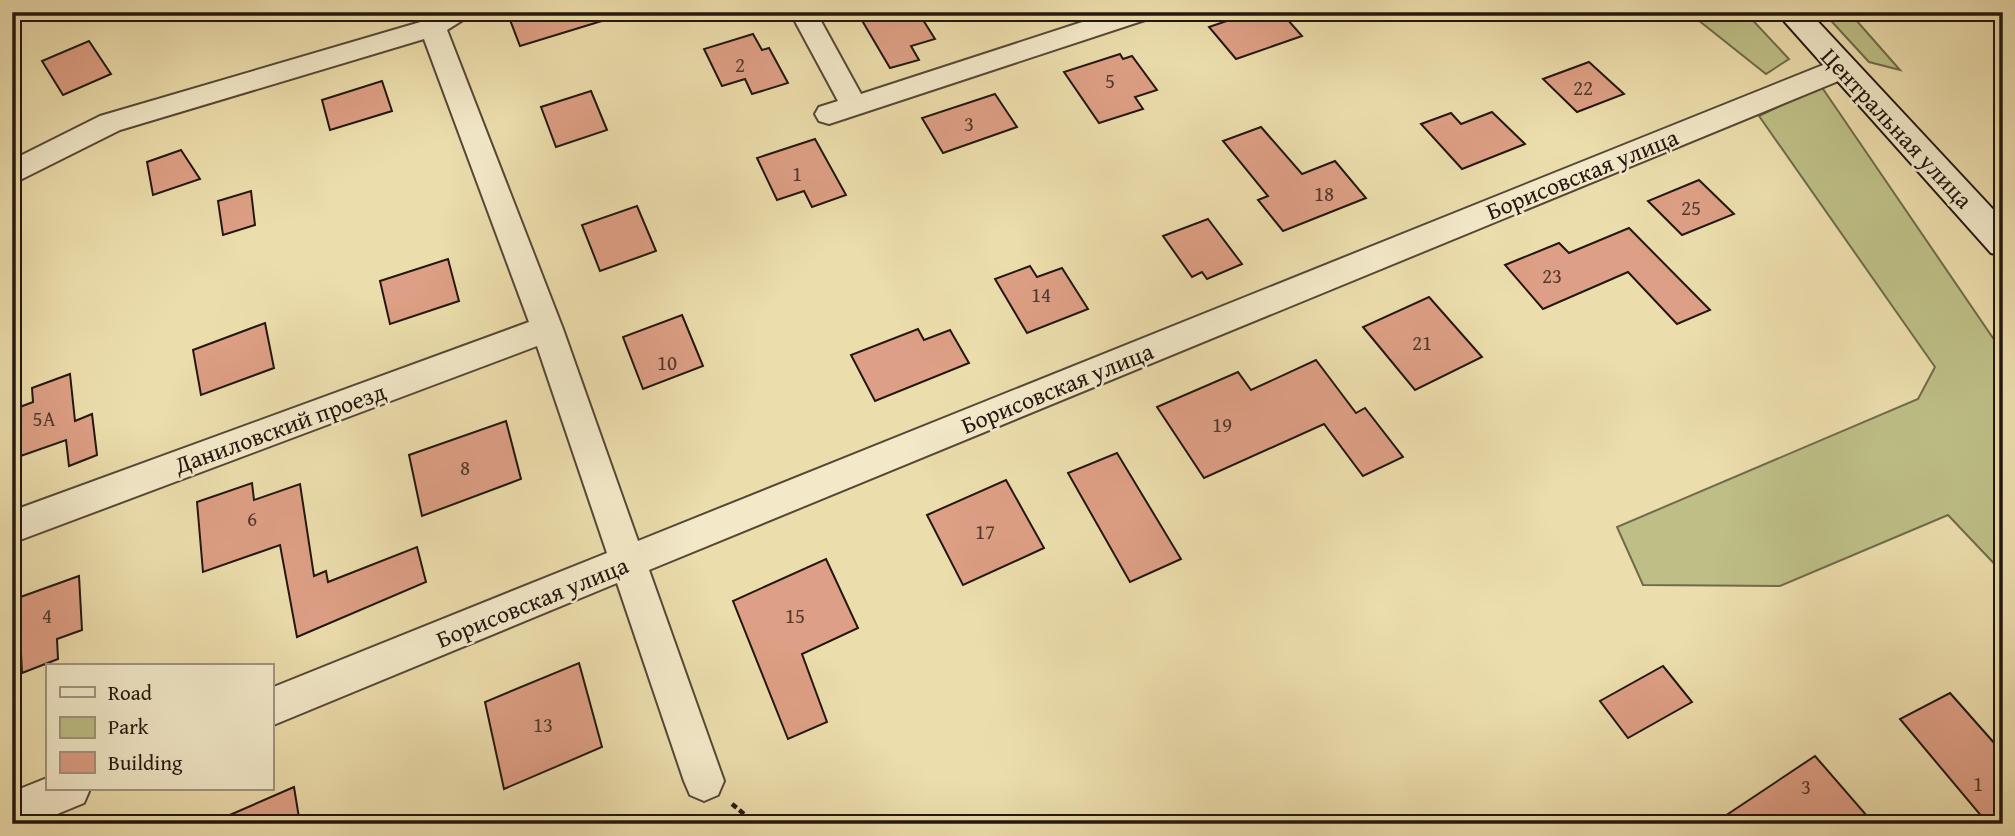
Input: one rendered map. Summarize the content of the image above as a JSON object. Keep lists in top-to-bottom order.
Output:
{
  "streets": {
    "street": ["Центральная улица", "Борисовская улица", "Даниловский проезд"]
  },
  "crossings": [
    ["Центральная улица", "Борисовская улица"]
  ],
  "house_numbers": [
    "2",
    "5",
    "22",
    "3",
    "1",
    "18",
    "25",
    "23",
    "14",
    "21",
    "10",
    "5А",
    "19",
    "8",
    "6",
    "17",
    "4",
    "15",
    "13",
    "1",
    "3"
  ],
  "legend": ["Road", "Park", "Building"]
}
